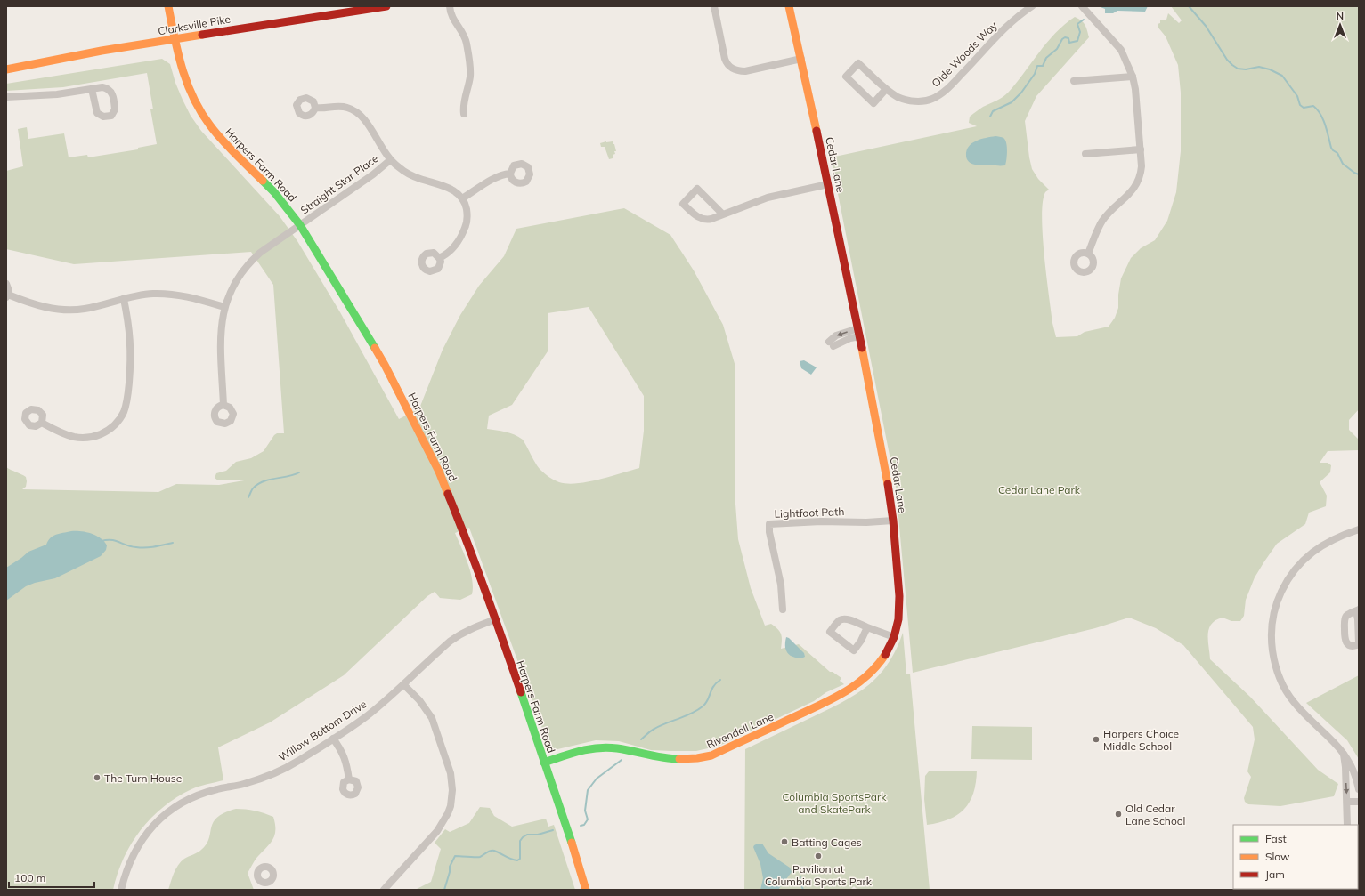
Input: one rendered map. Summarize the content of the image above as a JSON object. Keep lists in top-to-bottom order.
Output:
{
  "streets": {
    "main road": [
      "Clarksville Pike",
      "Harpers Farm Road",
      "Cedar Lane",
      "Rivendell Lane"
    ],
    "street": [
      "Olde Woods Way",
      "Straight Star Place",
      "Lightfoot Path",
      "Willow Bottom Drive"
    ]
  },
  "crossings": [
    ["Clarksville Pike", "Harpers Farm Road"],
    ["Harpers Farm Road", "Straight Star Place"],
    ["Harpers Farm Road", "Willow Bottom Drive"],
    ["Harpers Farm Road", "Rivendell Lane"],
    ["Cedar Lane", "Lightfoot Path"],
    ["Cedar Lane", "Rivendell Lane"]
  ],
  "parks": ["Cedar Lane Park", "Columbia SportsPark and SkatePark"],
  "places": [
    "Harpers Choice Middle School",
    "The Turn House",
    "Old Cedar Lane School",
    "Batting Cages",
    "Pavilion at Columbia Sports Park"
  ],
  "legend": ["Fast", "Slow", "Jam"],
  "scale_bar": "100 m",
  "north": "top"
}
